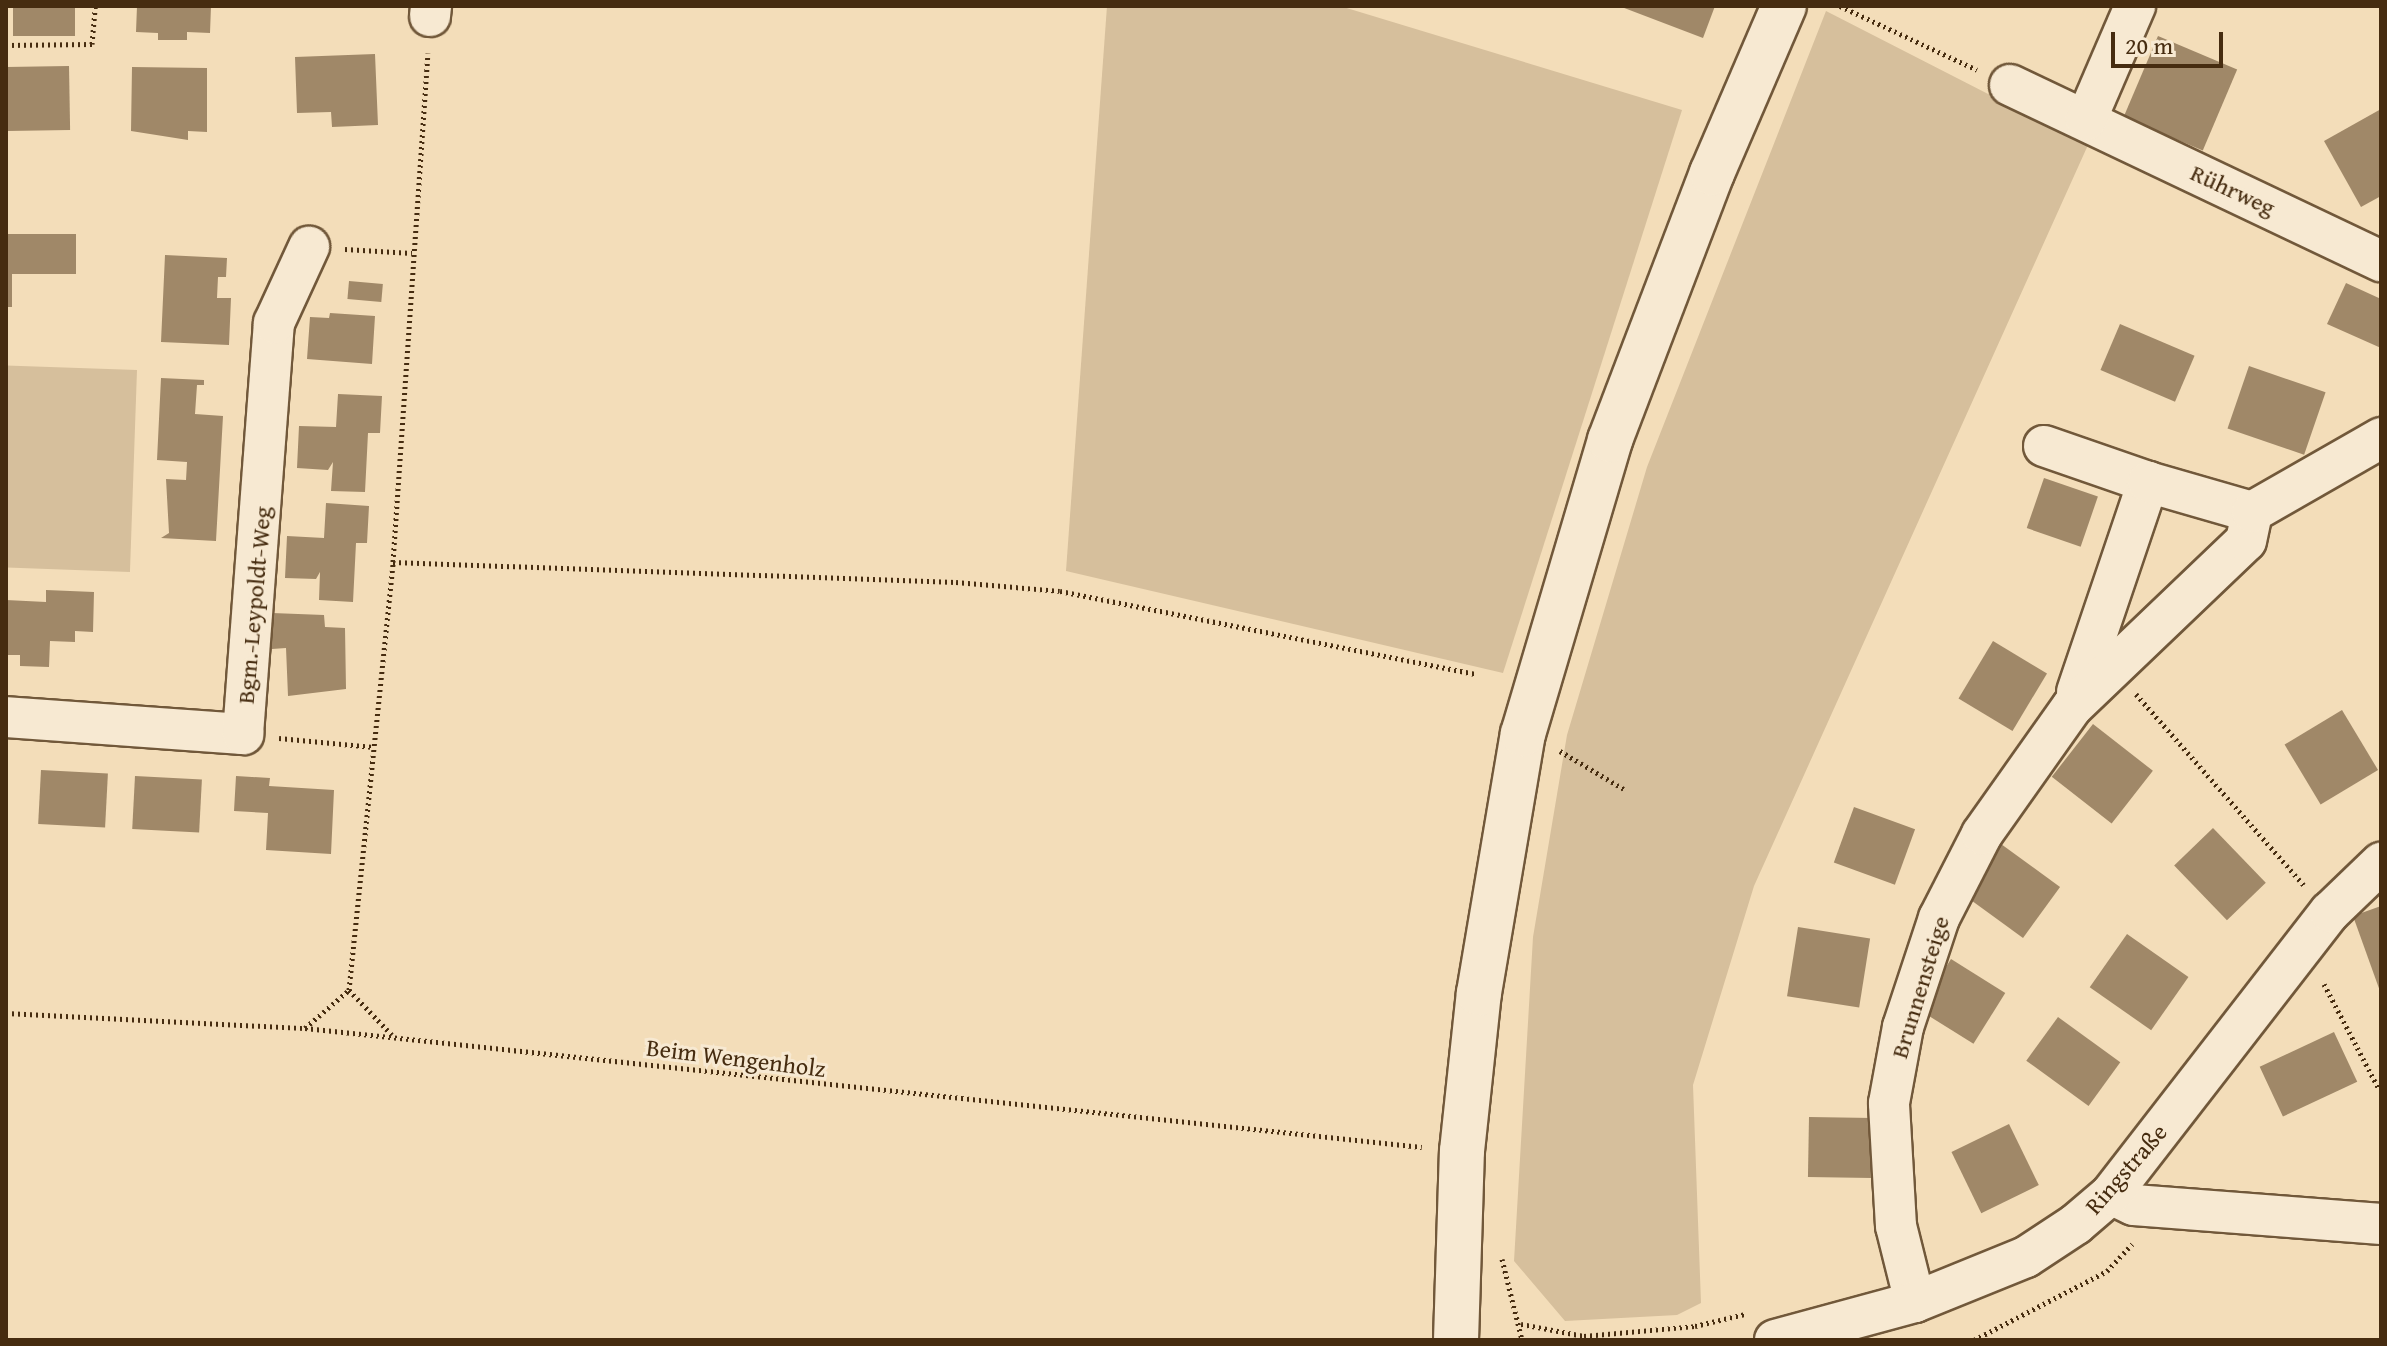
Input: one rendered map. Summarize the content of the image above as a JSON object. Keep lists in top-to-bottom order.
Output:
{
  "streets": {
    "street": [
      "Rührweg",
      "Bgm.-Leypoldt-Weg",
      "Brunnensteige",
      "Ringstraße"
    ],
    "path": ["Beim Wengenholz"]
  },
  "crossings": [
    ["Brunnensteige", "Ringstraße"]
  ],
  "scale_bar": "20 m"
}
